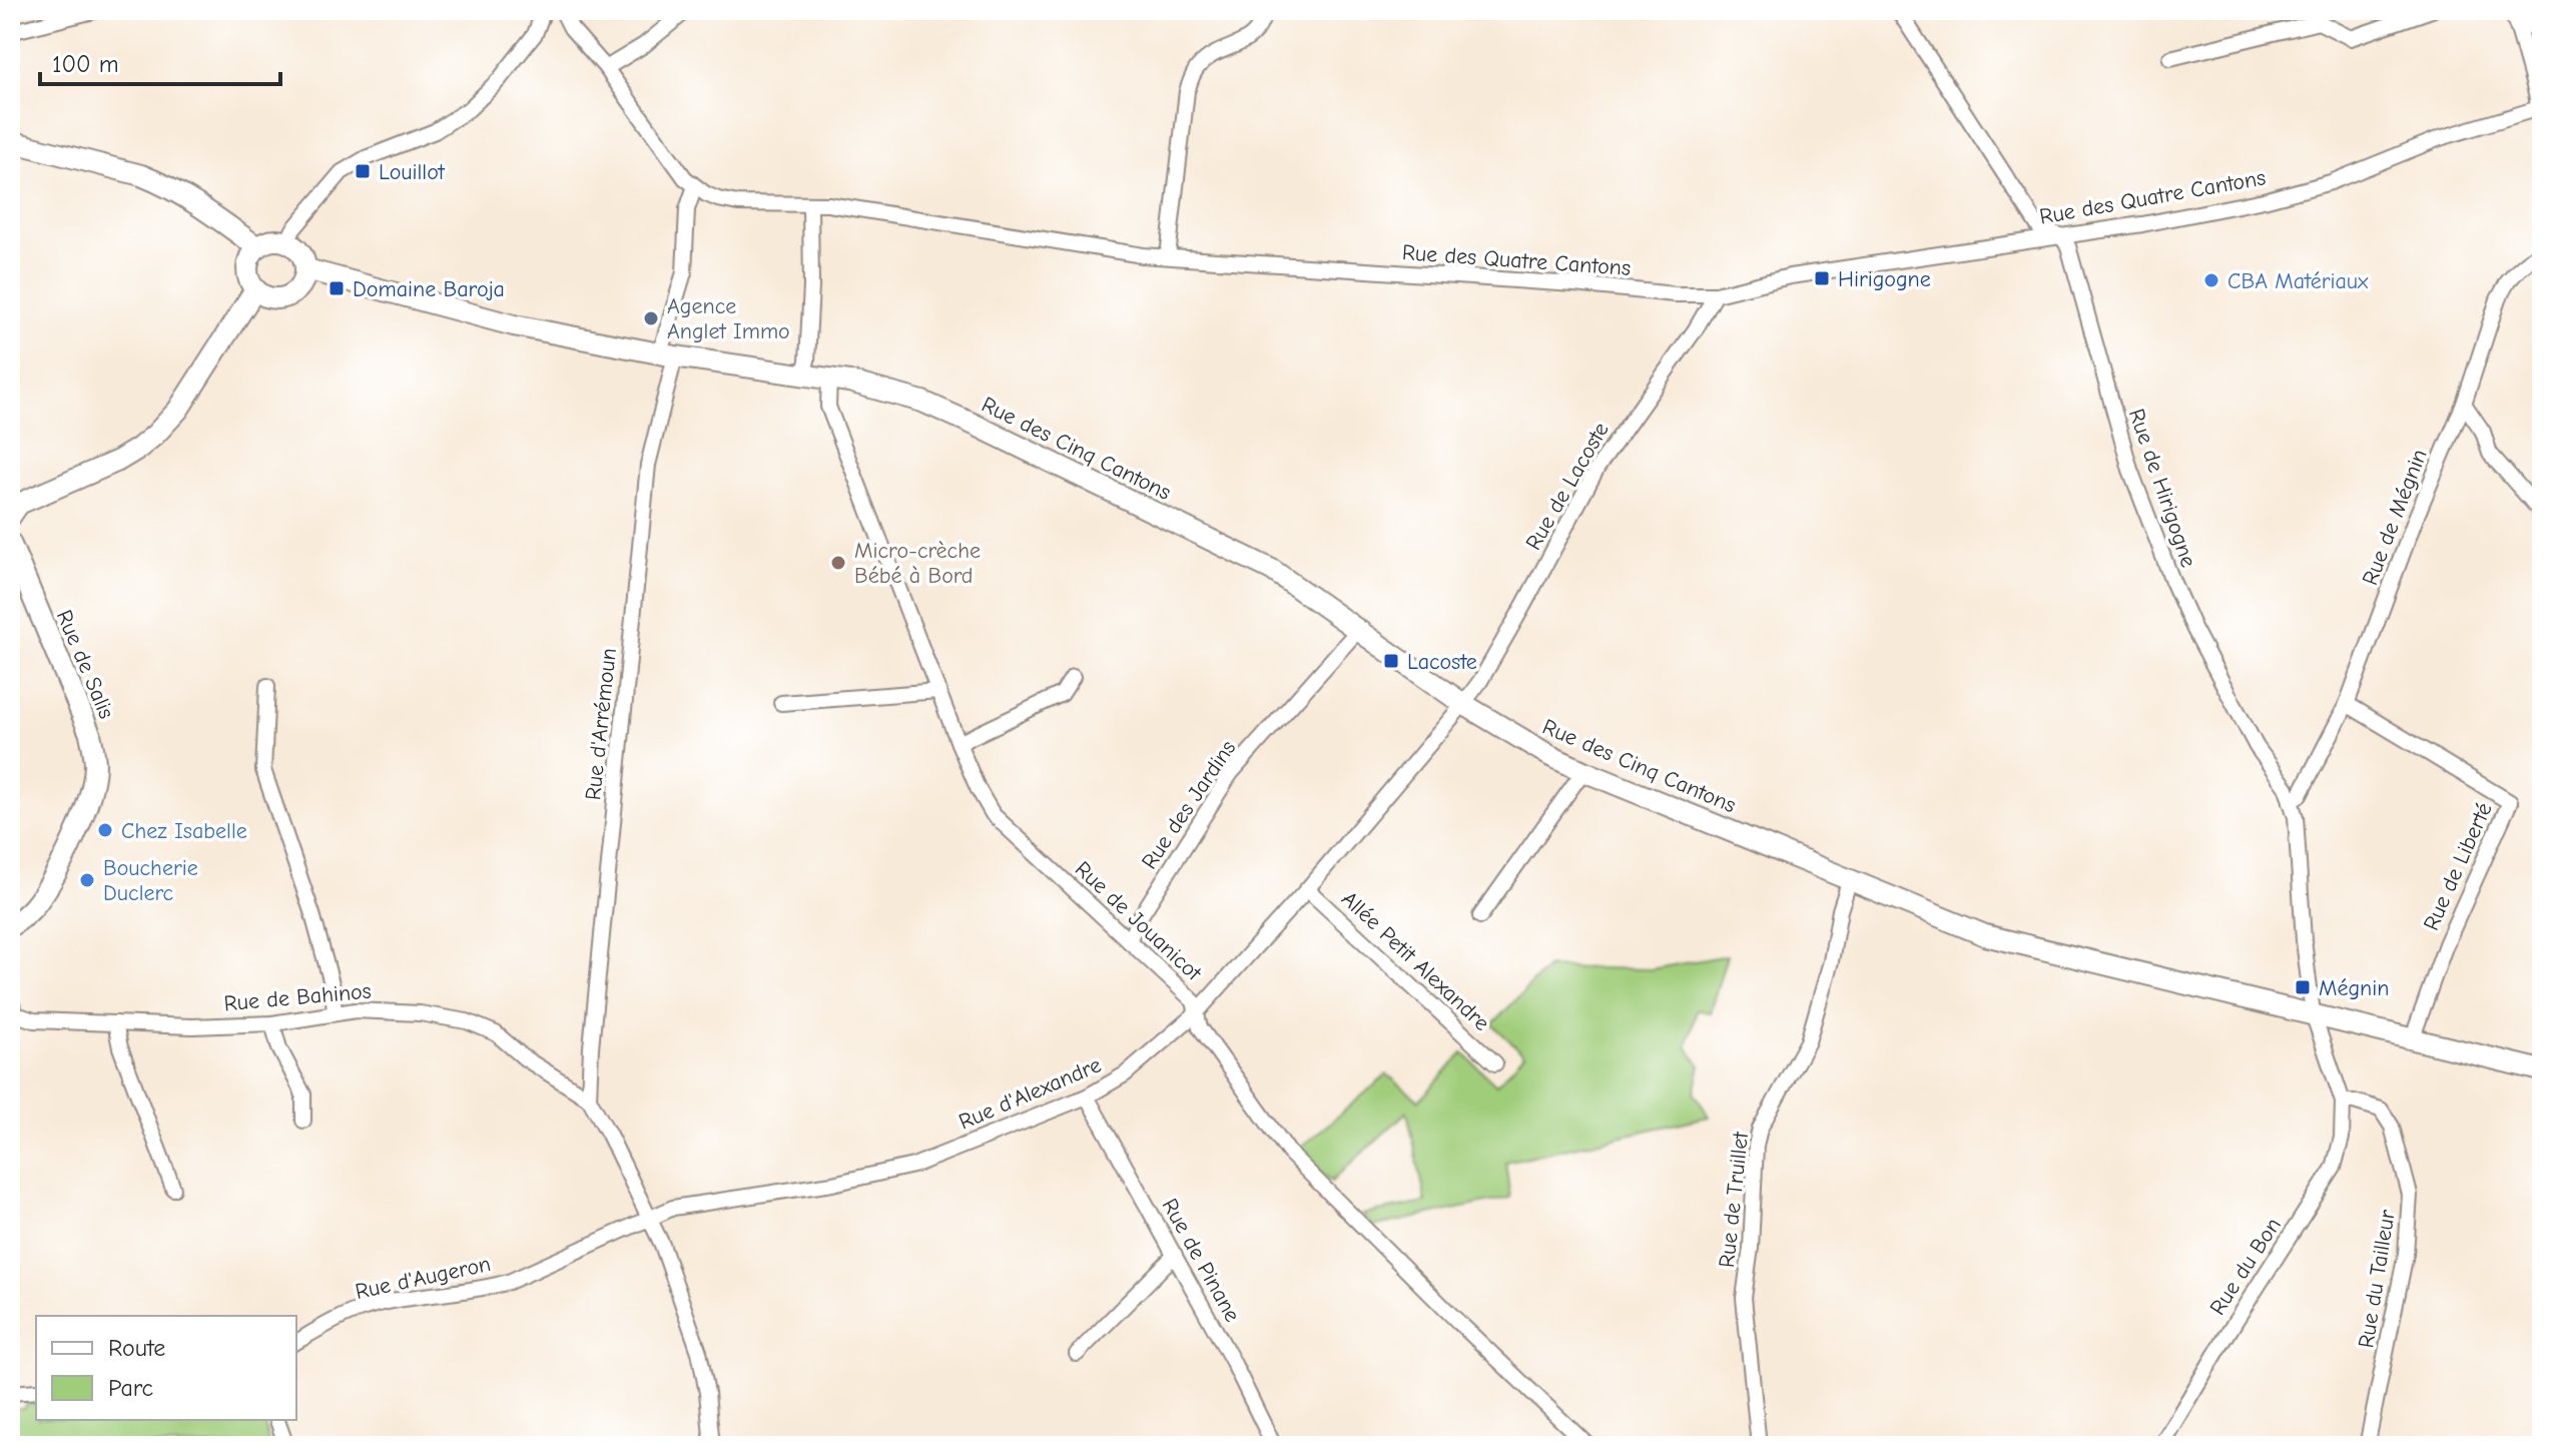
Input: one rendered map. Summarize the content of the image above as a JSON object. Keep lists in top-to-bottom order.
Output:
{
  "streets": {
    "street": [
      "Rue des Quatre Cantons",
      "Rue des Cinq Cantons",
      "Rue de Lacoste",
      "Rue de Hirigogne",
      "Rue de Mégnin",
      "Rue de Salis",
      "Rue d'Arrémoun",
      "Rue des Jardins",
      "Rue de Liberté",
      "Rue de Jouanicot",
      "Allée Petit Alexandre",
      "Rue de Bahinos",
      "Rue d'Alexandre",
      "Rue de Truillet",
      "Rue de Pinane",
      "Rue du Bon",
      "Rue d'Augeron",
      "Rue du Tailleur"
    ]
  },
  "crossings": [
    ["Rue des Quatre Cantons", "Rue de Lacoste"],
    ["Rue des Quatre Cantons", "Rue de Hirigogne"],
    ["Rue des Quatre Cantons", "Rue d'Arrémoun"],
    ["Rue des Cinq Cantons", "Rue de Lacoste"],
    ["Rue des Cinq Cantons", "Rue de Hirigogne"],
    ["Rue des Cinq Cantons", "Rue d'Arrémoun"],
    ["Rue des Cinq Cantons", "Rue des Jardins"],
    ["Rue des Cinq Cantons", "Rue de Liberté"],
    ["Rue des Cinq Cantons", "Rue de Jouanicot"],
    ["Rue des Cinq Cantons", "Rue d'Alexandre"],
    ["Rue des Cinq Cantons", "Rue de Truillet"],
    ["Rue de Lacoste", "Rue d'Alexandre"],
    ["Rue de Hirigogne", "Rue de Mégnin"],
    ["Rue de Mégnin", "Rue de Liberté"],
    ["Rue d'Arrémoun", "Rue de Bahinos"],
    ["Rue des Jardins", "Rue de Jouanicot"],
    ["Rue de Jouanicot", "Rue d'Alexandre"],
    ["Allée Petit Alexandre", "Rue d'Alexandre"],
    ["Rue d'Alexandre", "Rue de Pinane"],
    ["Rue d'Alexandre", "Rue d'Augeron"],
    ["Rue du Bon", "Rue du Tailleur"]
  ],
  "places": {
    "transit": [
      "Louillot",
      "Hirigogne",
      "Domaine Baroja",
      "Lacoste",
      "Mégnin"
    ],
    "other": [
      "CBA Matériaux",
      "Agence Anglet Immo",
      "Micro-crèche Bébé à Bord",
      "Chez Isabelle",
      "Boucherie Duclerc"
    ]
  },
  "legend": ["Route", "Parc"],
  "scale_bar": "100 m"
}
